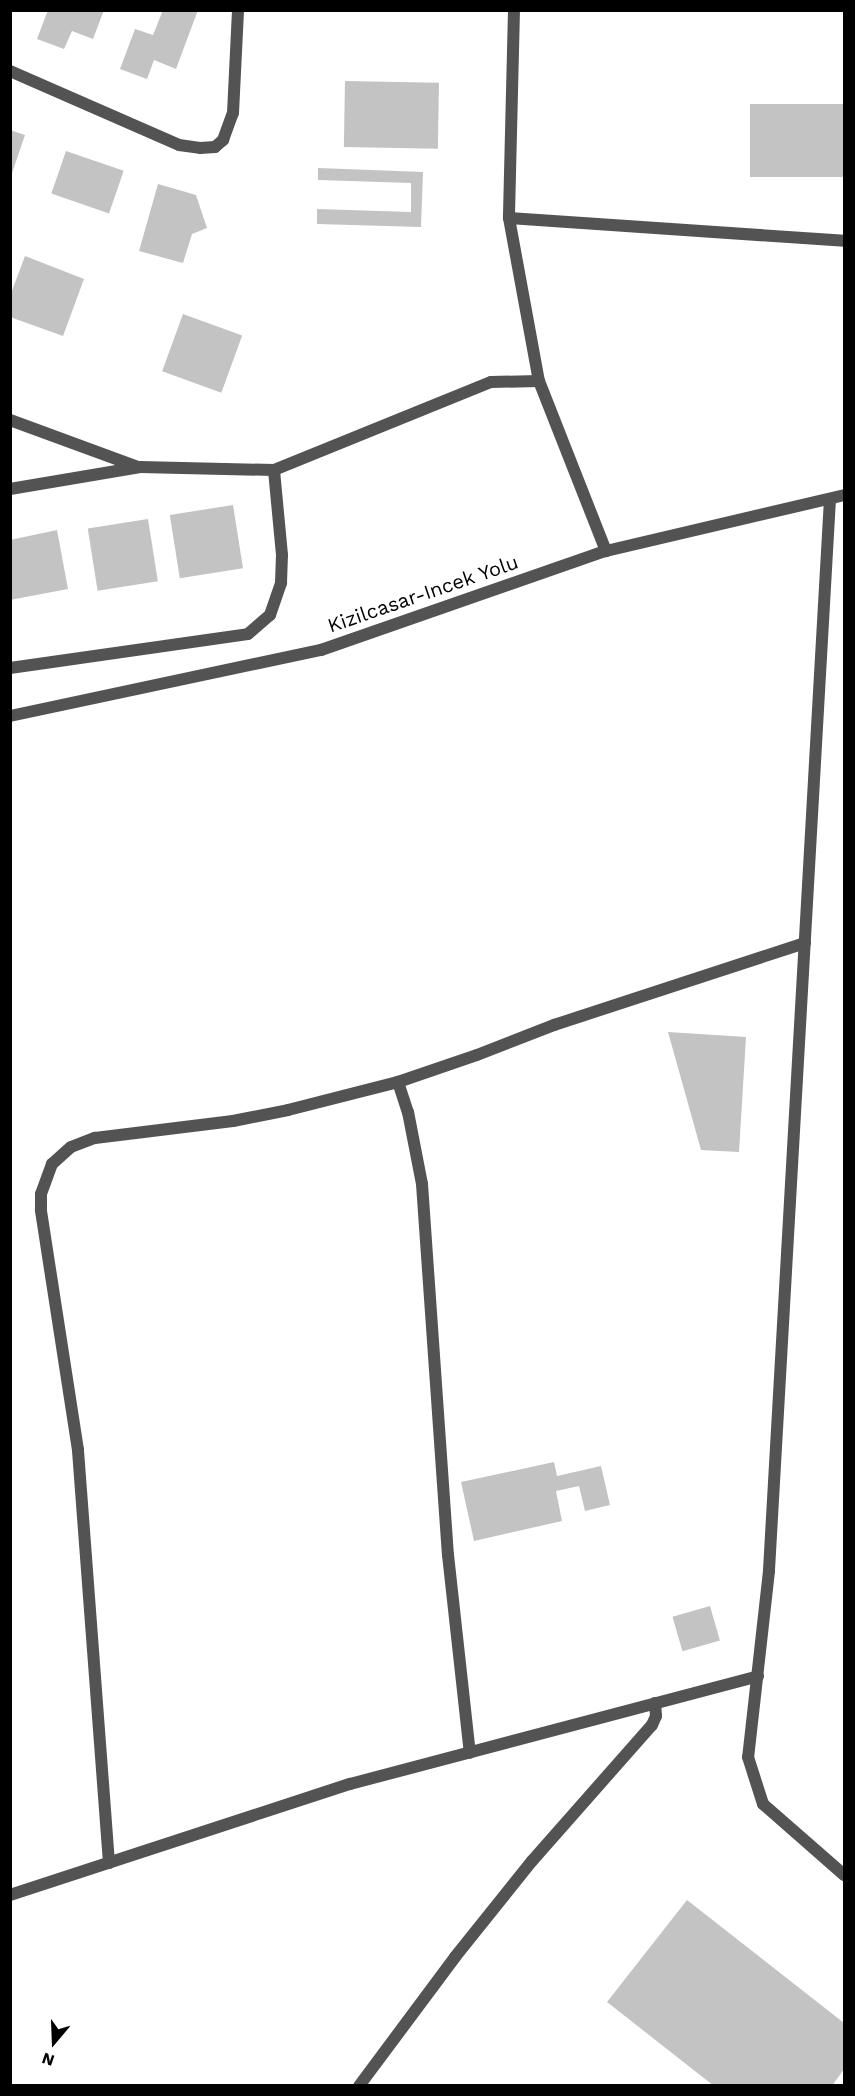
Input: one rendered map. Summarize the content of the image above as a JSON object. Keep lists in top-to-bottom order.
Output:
{
  "streets": {
    "street": ["Kizilcasar-Incek Yolu"]
  },
  "north": "bottom"
}
